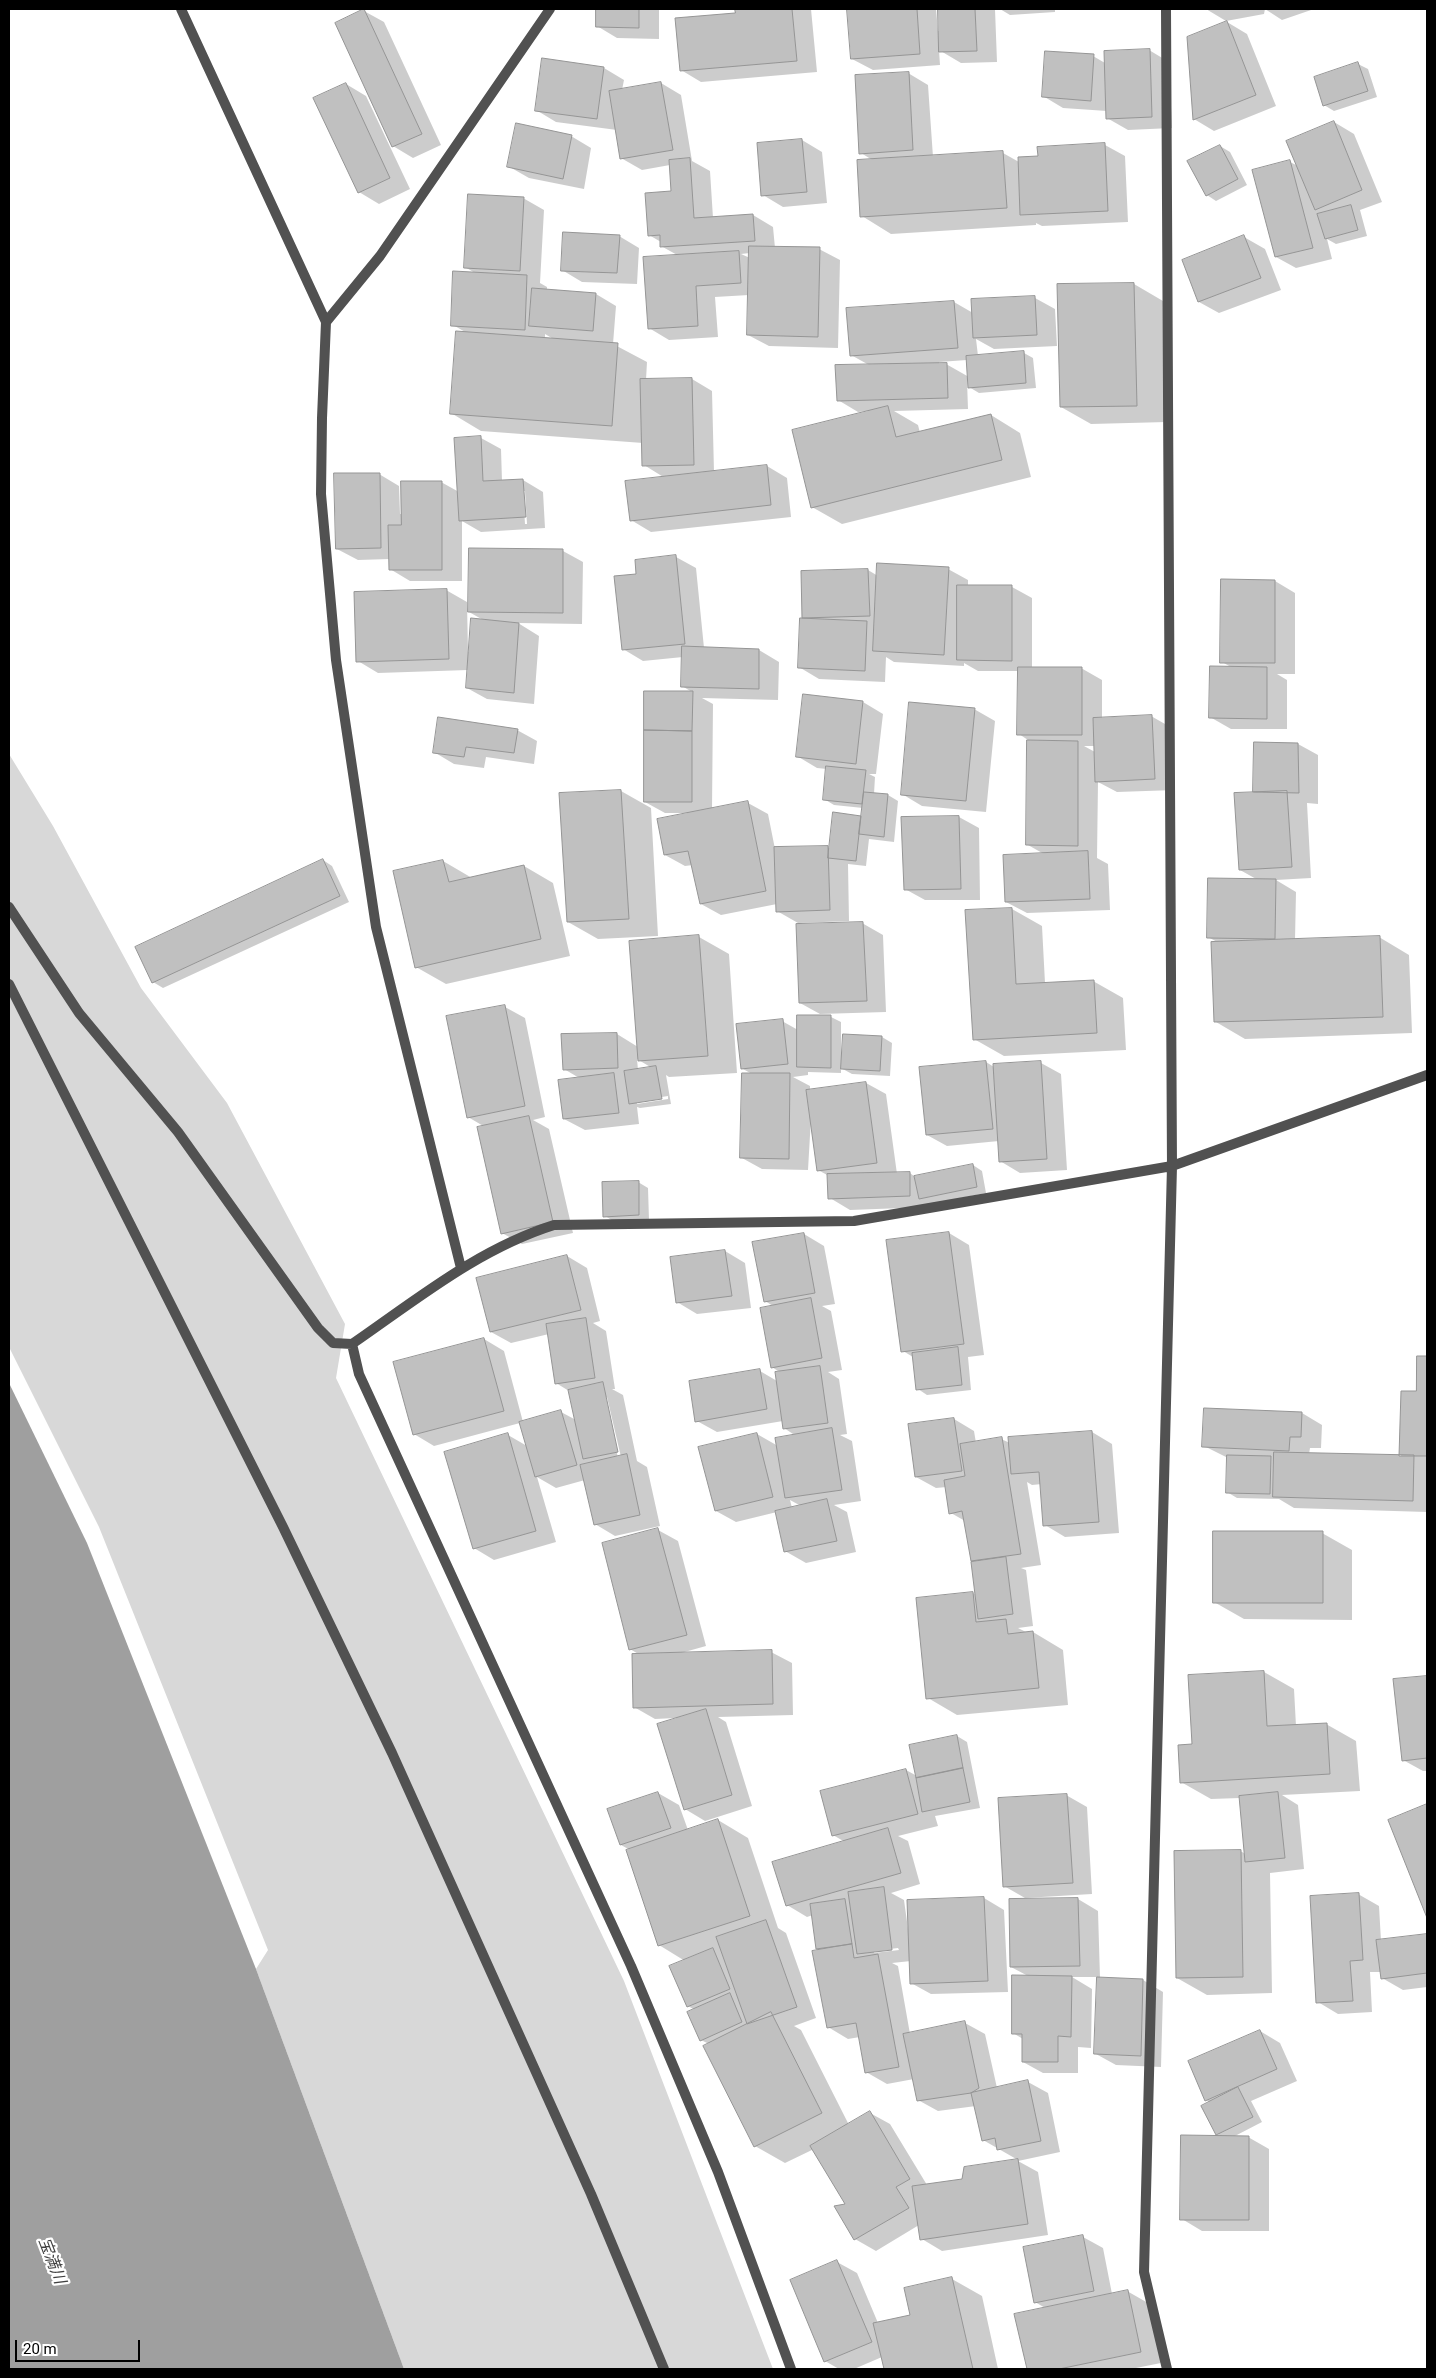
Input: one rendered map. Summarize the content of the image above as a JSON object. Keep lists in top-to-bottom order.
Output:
{
  "water": ["宝満川"],
  "scale_bar": "20 m"
}
